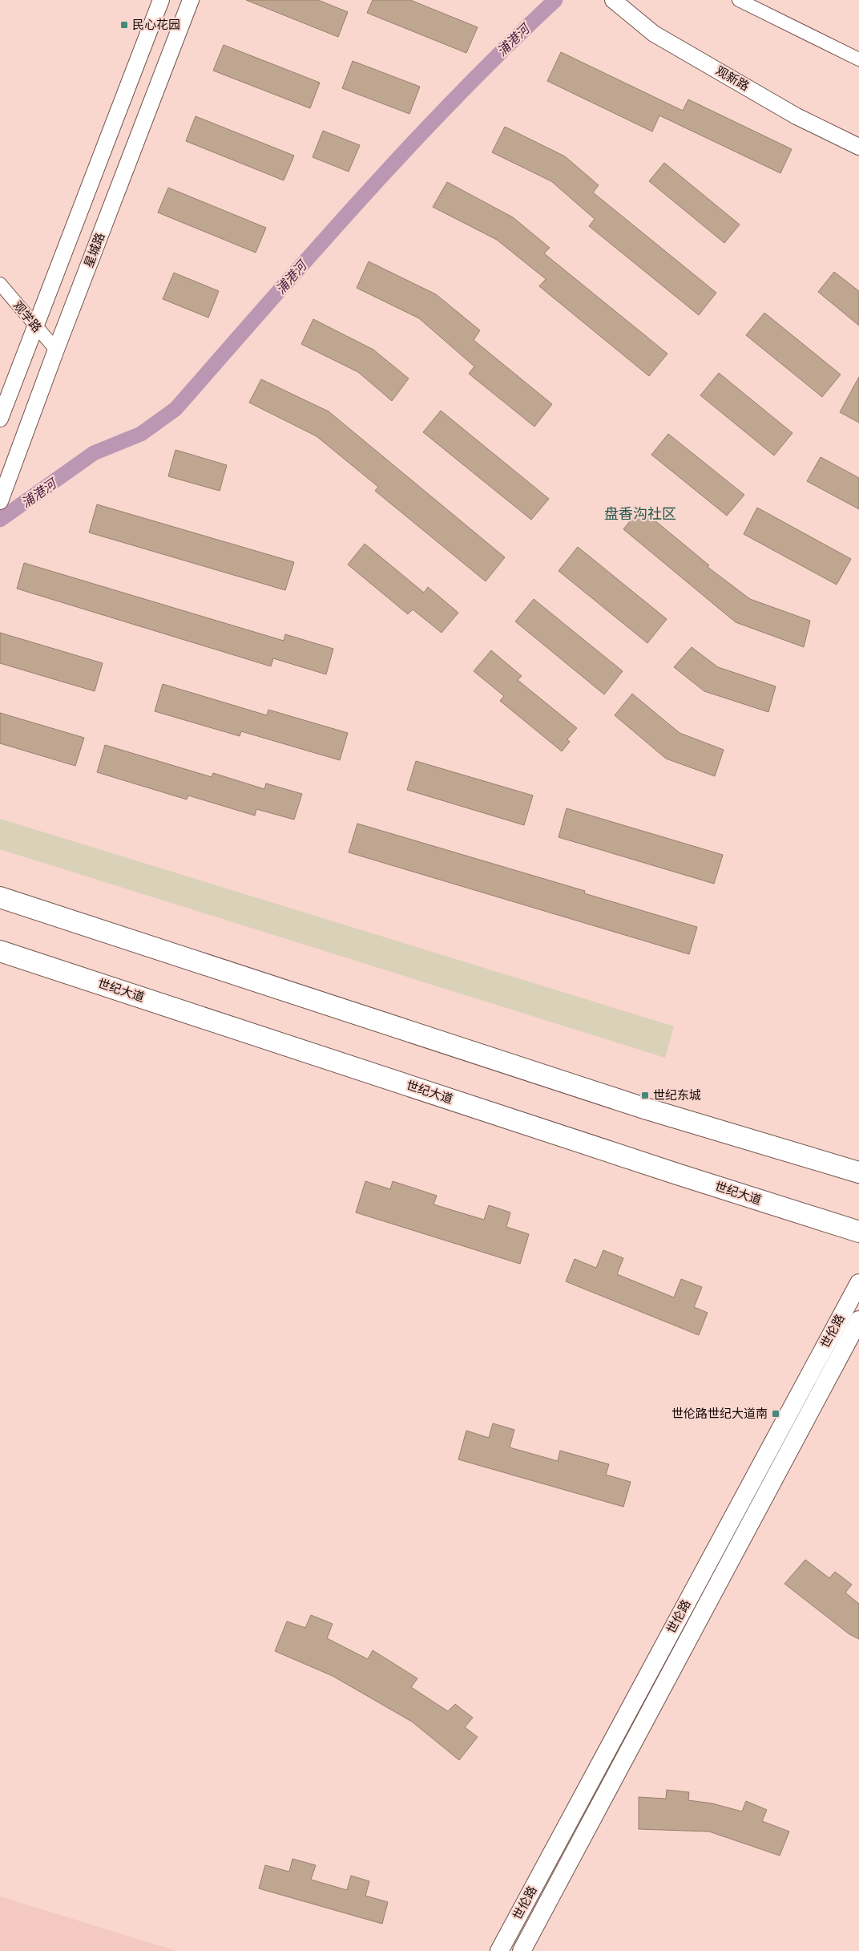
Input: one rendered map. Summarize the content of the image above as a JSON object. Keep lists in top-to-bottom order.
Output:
{
  "streets": {
    "main road": ["世纪大道", "世伦路"],
    "street": ["观新路", "星城路", "观学路"]
  },
  "crossings": [
    ["星城路", "观学路"]
  ],
  "districts": ["盘香沟社区"],
  "water": ["浦港河"],
  "places": {
    "transit": ["民心花园", "世纪东城", "世伦路世纪大道南"]
  }
}
